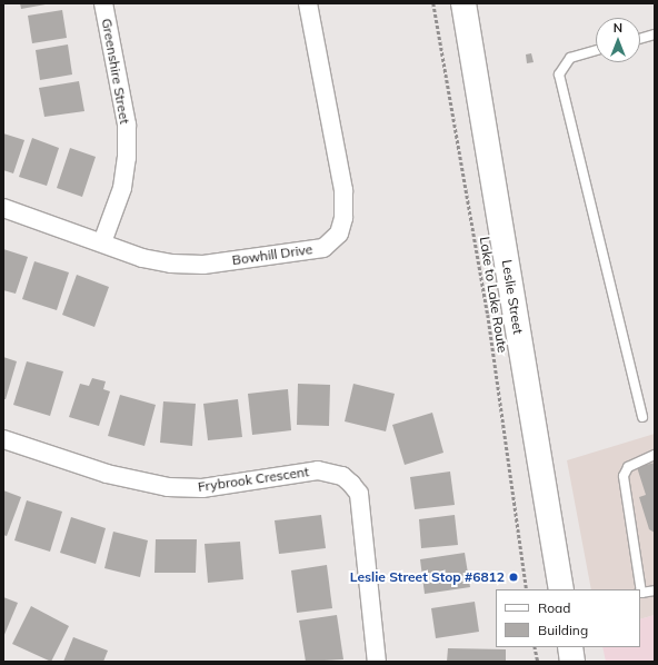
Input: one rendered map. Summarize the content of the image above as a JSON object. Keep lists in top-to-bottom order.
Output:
{
  "streets": {
    "main road": ["Leslie Street"],
    "street": ["Greenshire Street", "Bowhill Drive", "Frybrook Crescent"],
    "path": ["Lake to Lake Route"]
  },
  "crossings": [
    ["Greenshire Street", "Bowhill Drive"]
  ],
  "places": ["Leslie Street Stop #6812"],
  "legend": ["Road", "Building"],
  "north": "top"
}
